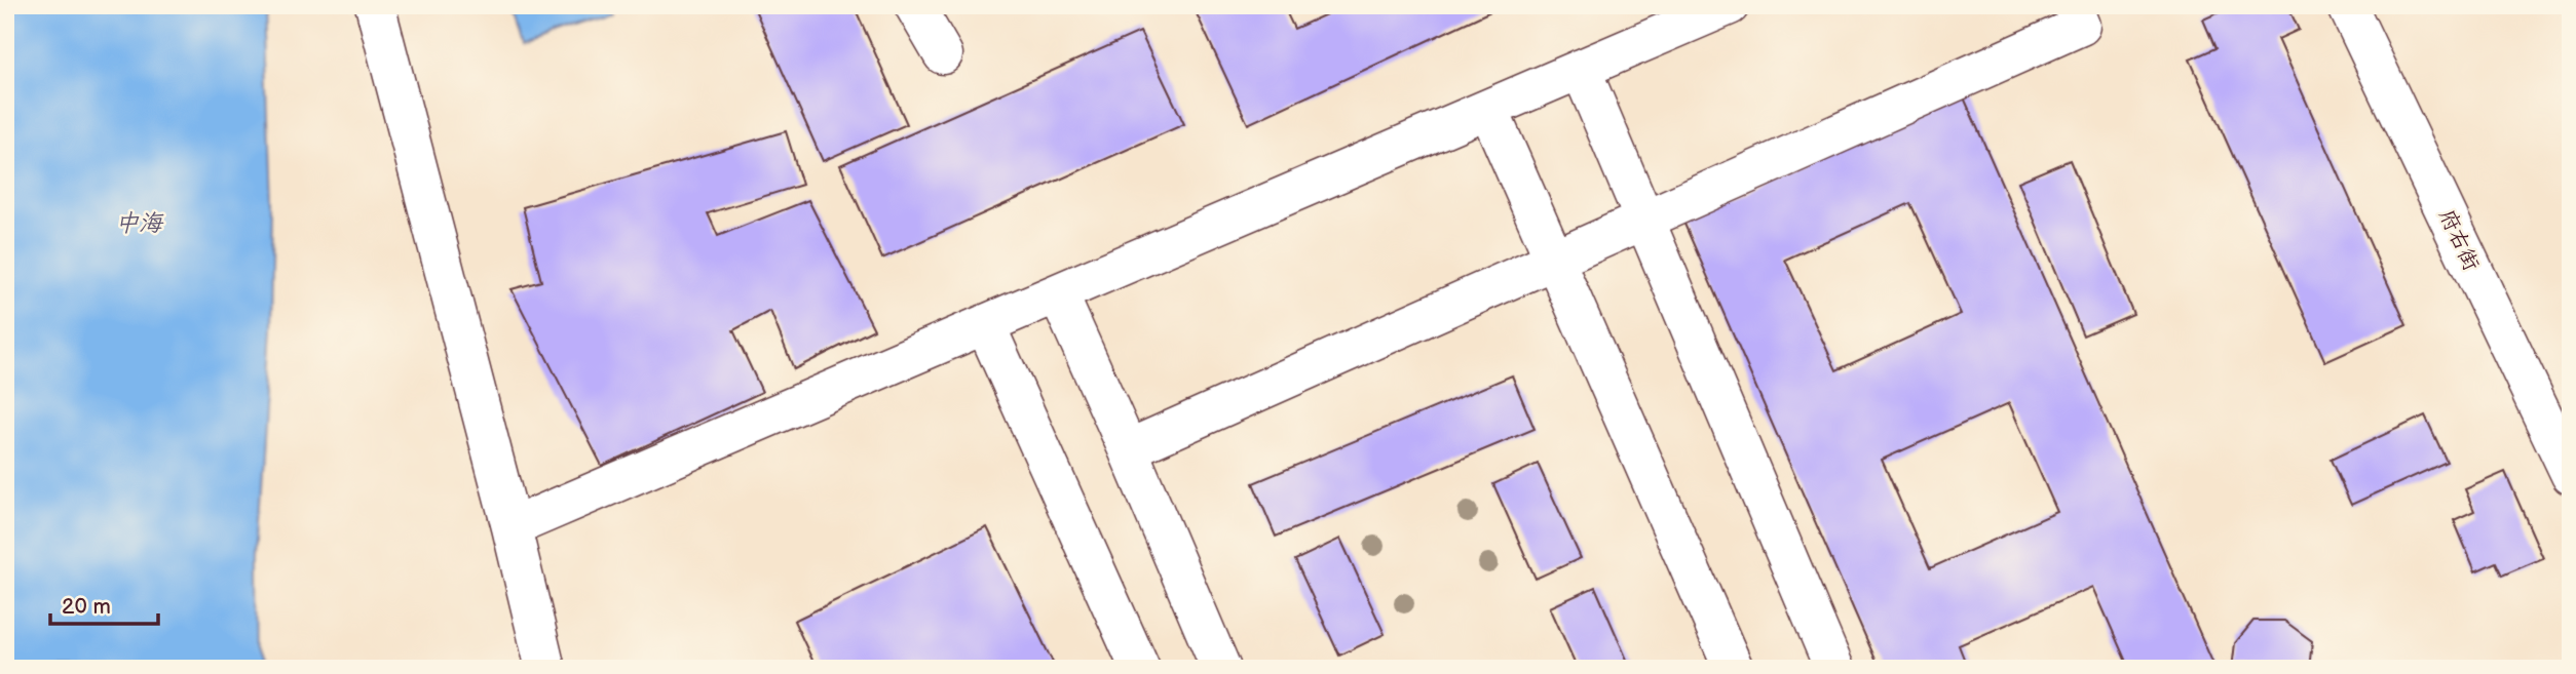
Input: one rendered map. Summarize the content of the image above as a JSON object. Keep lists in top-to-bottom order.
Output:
{
  "streets": {
    "main road": ["府右街"]
  },
  "water": ["中海"],
  "scale_bar": "20 m"
}
